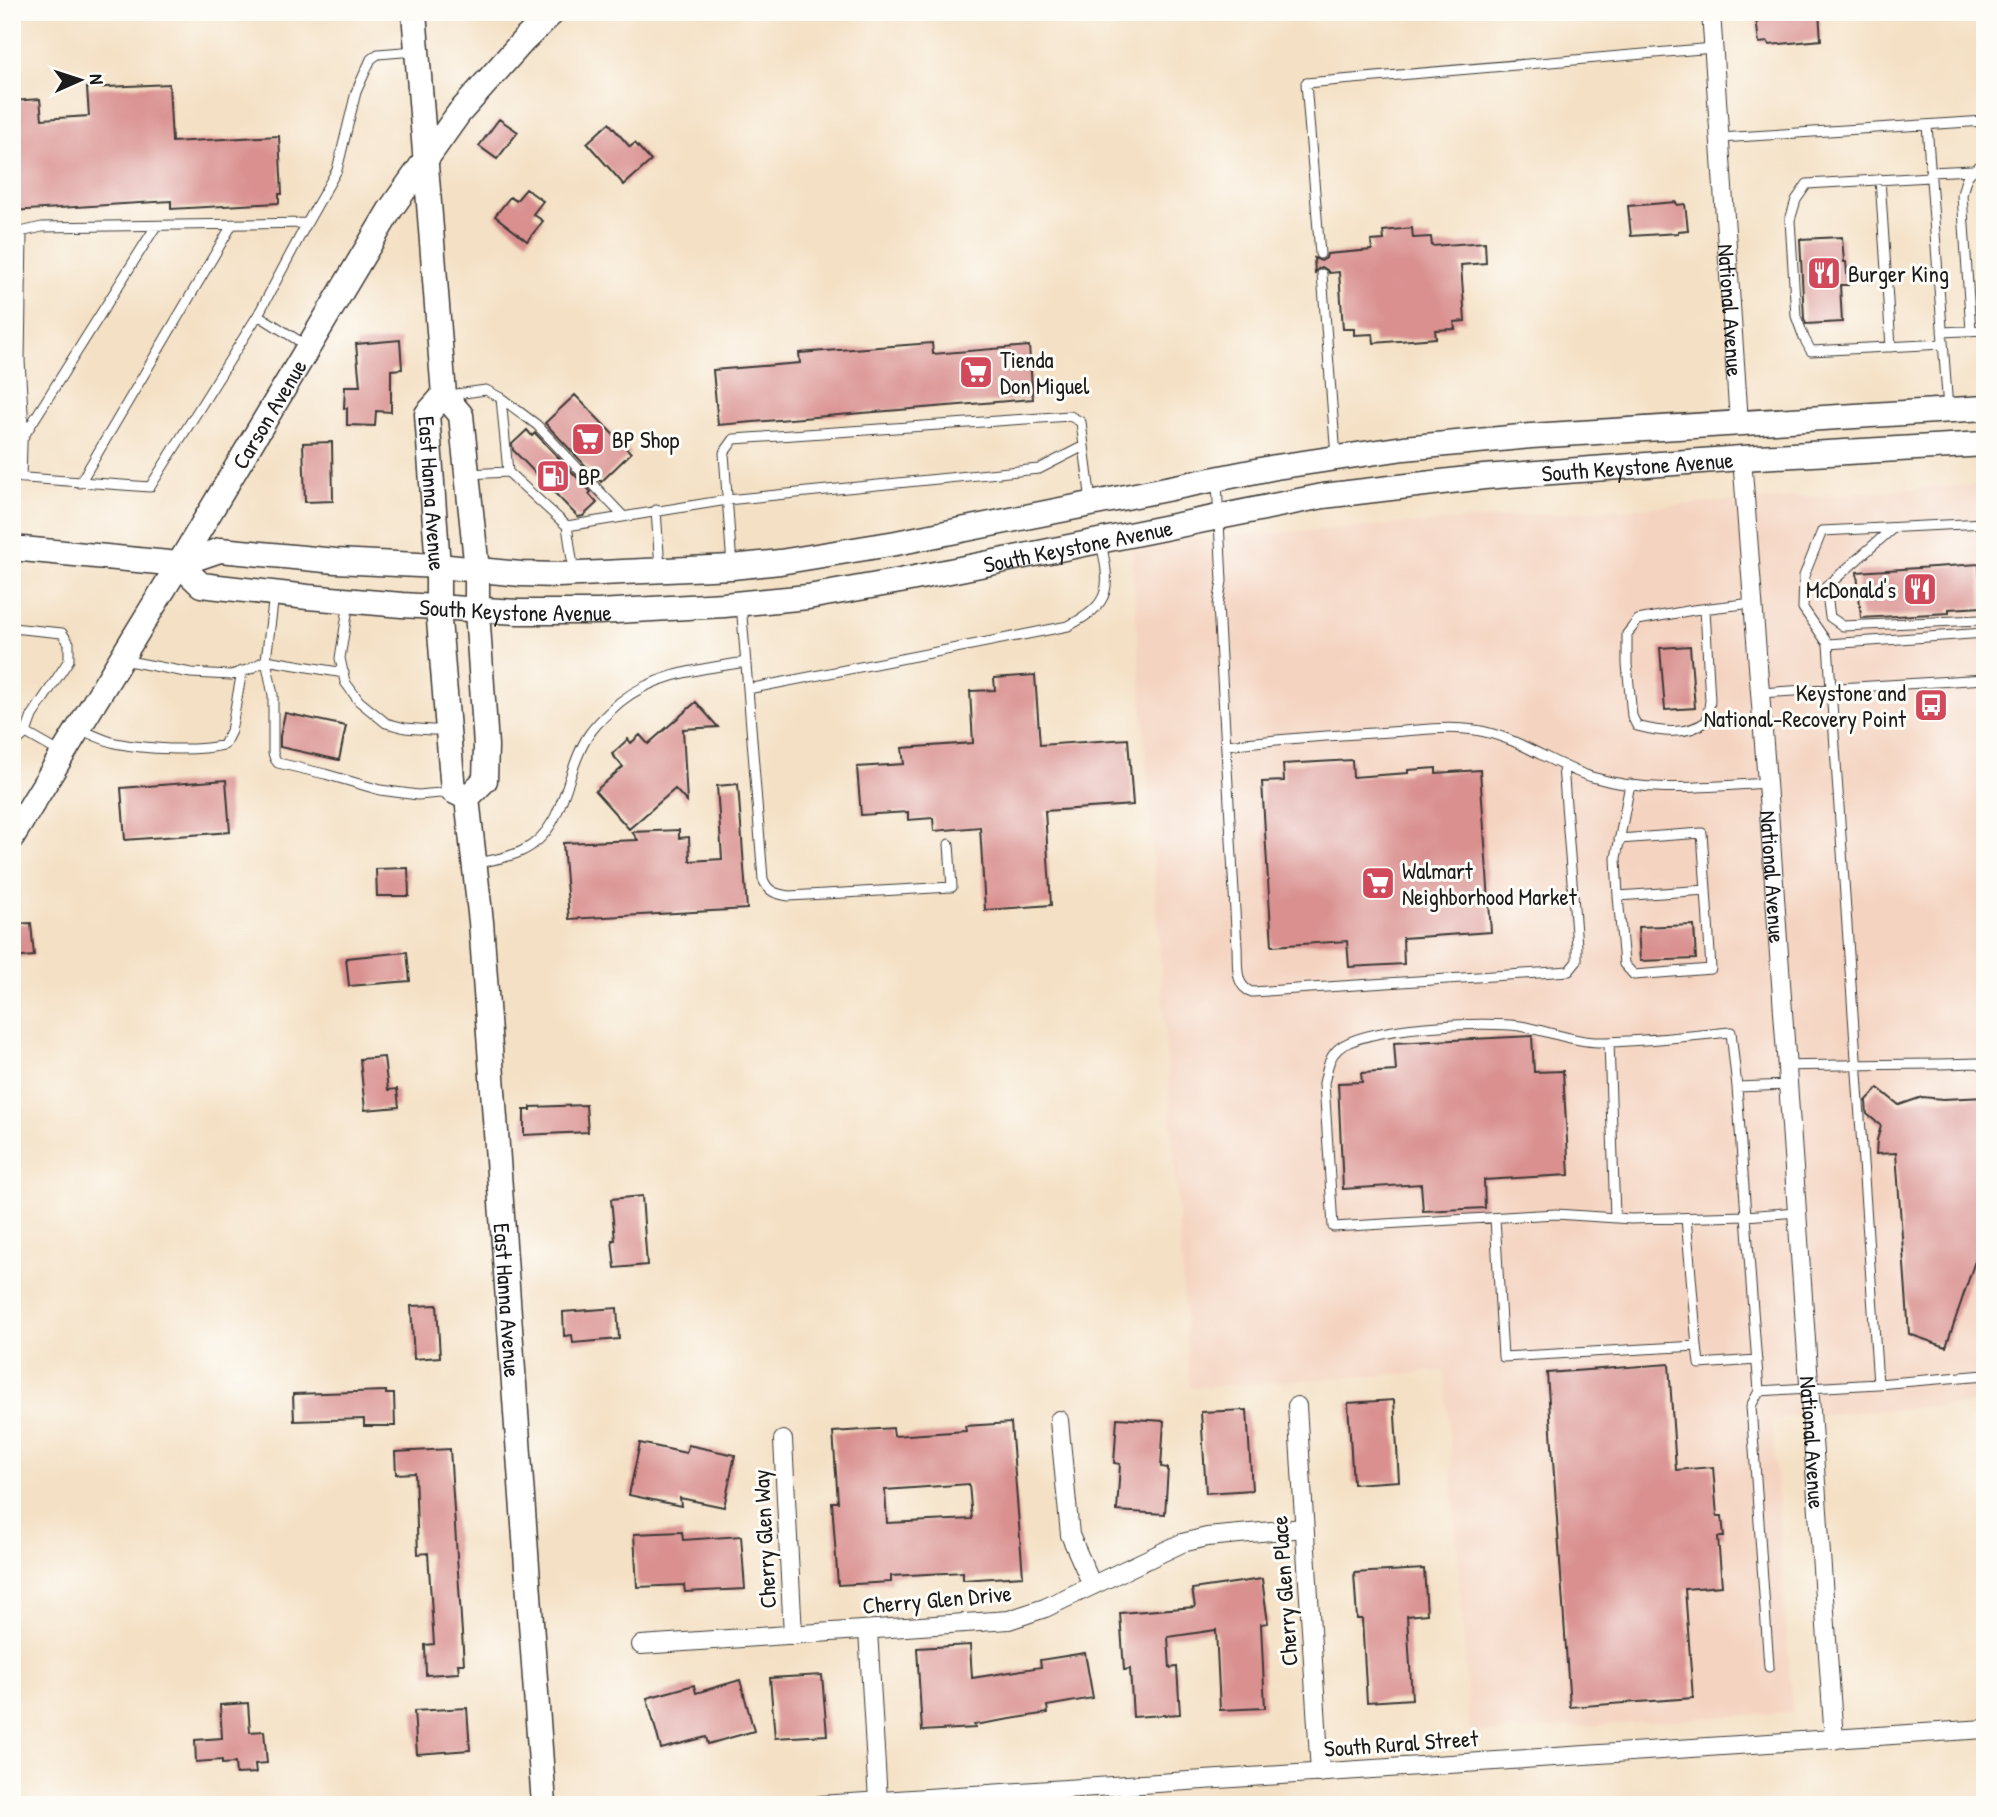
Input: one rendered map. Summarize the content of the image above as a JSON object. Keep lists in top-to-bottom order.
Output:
{
  "streets": {
    "main road": [
      "National Avenue",
      "Carson Avenue",
      "South Keystone Avenue",
      "East Hanna Avenue"
    ],
    "street": [
      "Cherry Glen Way",
      "Cherry Glen Place",
      "Cherry Glen Drive",
      "South Rural Street"
    ]
  },
  "crossings": [
    ["National Avenue", "South Keystone Avenue"],
    ["National Avenue", "South Rural Street"],
    ["Carson Avenue", "South Keystone Avenue"],
    ["Carson Avenue", "East Hanna Avenue"],
    ["South Keystone Avenue", "East Hanna Avenue"],
    ["Cherry Glen Way", "Cherry Glen Drive"],
    ["Cherry Glen Place", "Cherry Glen Drive"],
    ["Cherry Glen Place", "South Rural Street"]
  ],
  "places": {
    "restaurant": ["Burger King", "McDonald's"],
    "supermarket": ["Tienda Don Miguel", "BP Shop", "Walmart Neighborhood Market"],
    "fuel station": ["BP"],
    "bus stop": ["Keystone and National-Recovery Point"]
  },
  "north": "right"
}
